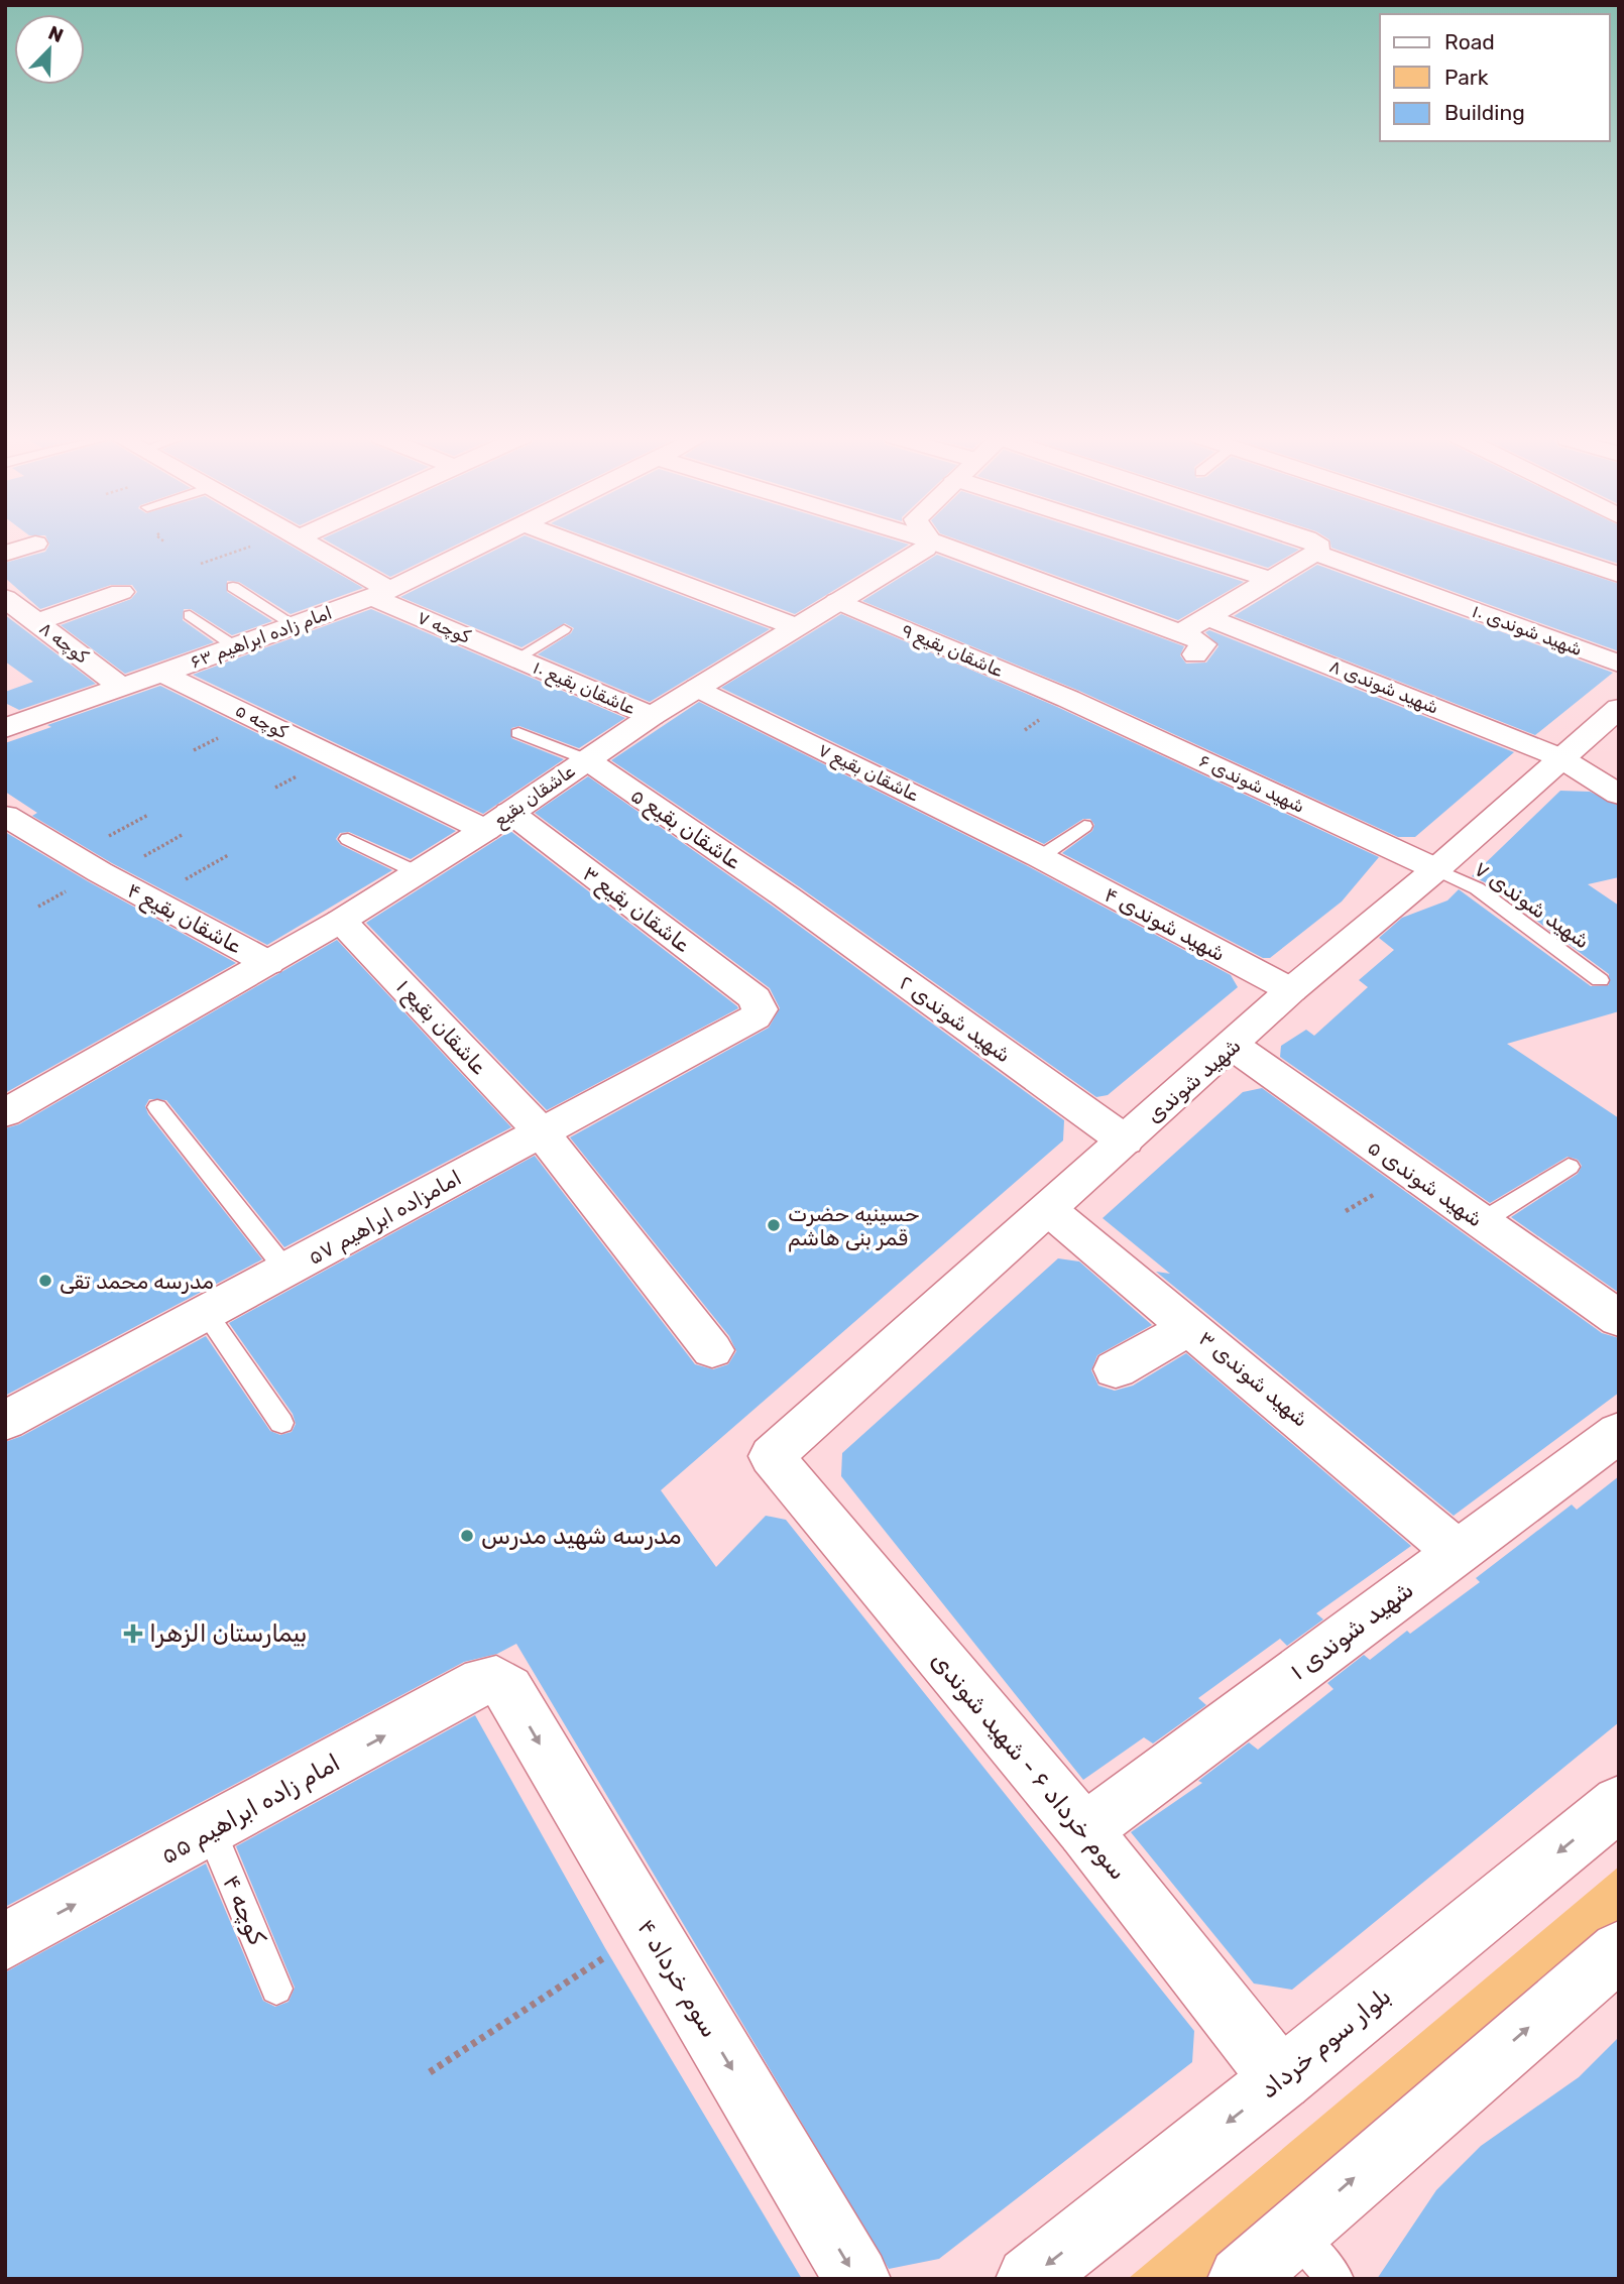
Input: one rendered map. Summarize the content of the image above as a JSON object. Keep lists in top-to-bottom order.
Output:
{
  "streets": {
    "street": [
      "کوچه ۷",
      "شهید شوندی ۱۰",
      "امام زاده ابراهیم ۶۳",
      "کوچه ۸",
      "عاشقان بقیع ۹",
      "شهید شوندی ۸",
      "عاشقان بقیع ۱۰",
      "کوچه ۵",
      "عاشقان بقیع ۷",
      "شهید شوندی ۶",
      "عاشقان بقیع",
      "عاشقان بقیع ۵",
      "عاشقان بقیع ۳",
      "عاشقان بقیع ۴",
      "شهید شوندی ۴",
      "شهید شوندی ۲",
      "عاشقان بقیع ۱",
      "شهید شوندی",
      "شهید شوندی ۵",
      "امامزاده ابراهیم ۵۷",
      "شهید شوندی ۳",
      "شهید شوندی ۱",
      "سوم خرداد ۶ - شهید شوندی",
      "امام زاده ابراهیم ۵۵",
      "سوم خرداد ۴",
      "بلوار سوم خرداد"
    ],
    "lane": ["شهید شوندی ۷", "کوچه ۴"]
  },
  "crossings": [
    ["کوچه ۷", "امام زاده ابراهیم ۶۳"],
    ["کوچه ۷", "عاشقان بقیع ۱۰"],
    ["امام زاده ابراهیم ۶۳", "کوچه ۸"],
    ["امام زاده ابراهیم ۶۳", "کوچه ۵"],
    ["عاشقان بقیع ۹", "شهید شوندی ۶"],
    ["عاشقان بقیع ۹", "عاشقان بقیع"],
    ["شهید شوندی ۸", "شهید شوندی"],
    ["عاشقان بقیع ۱۰", "عاشقان بقیع"],
    ["کوچه ۵", "عاشقان بقیع"],
    ["کوچه ۵", "عاشقان بقیع ۳"],
    ["عاشقان بقیع ۷", "عاشقان بقیع"],
    ["عاشقان بقیع ۷", "شهید شوندی ۴"],
    ["شهید شوندی ۶", "شهید شوندی ۷"],
    ["شهید شوندی ۶", "شهید شوندی"],
    ["عاشقان بقیع", "عاشقان بقیع ۵"],
    ["عاشقان بقیع", "عاشقان بقیع ۳"],
    ["عاشقان بقیع", "عاشقان بقیع ۴"],
    ["عاشقان بقیع", "عاشقان بقیع ۱"],
    ["عاشقان بقیع ۵", "شهید شوندی ۲"],
    ["شهید شوندی ۷", "شهید شوندی"],
    ["عاشقان بقیع ۳", "امامزاده ابراهیم ۵۷"],
    ["شهید شوندی ۴", "شهید شوندی"],
    ["شهید شوندی ۲", "شهید شوندی"],
    ["عاشقان بقیع ۱", "امامزاده ابراهیم ۵۷"],
    ["شهید شوندی", "شهید شوندی ۵"],
    ["شهید شوندی", "شهید شوندی ۳"],
    ["شهید شوندی", "سوم خرداد ۶ - شهید شوندی"],
    ["شهید شوندی ۳", "شهید شوندی ۱"],
    ["شهید شوندی ۱", "سوم خرداد ۶ - شهید شوندی"],
    ["سوم خرداد ۶ - شهید شوندی", "بلوار سوم خرداد"],
    ["امام زاده ابراهیم ۵۵", "کوچه ۴"],
    ["امام زاده ابراهیم ۵۵", "سوم خرداد ۴"]
  ],
  "one_way": ["امام زاده ابراهیم ۵۵", "سوم خرداد ۴"],
  "places": {
    "other": ["حسینیه حضرت قمر بنی هاشم", "مدرسه محمد تقی", "مدرسه شهید مدرس"],
    "health": ["بیمارستان الزهرا"]
  },
  "legend": ["Road", "Park", "Building"],
  "north": "top right"
}
